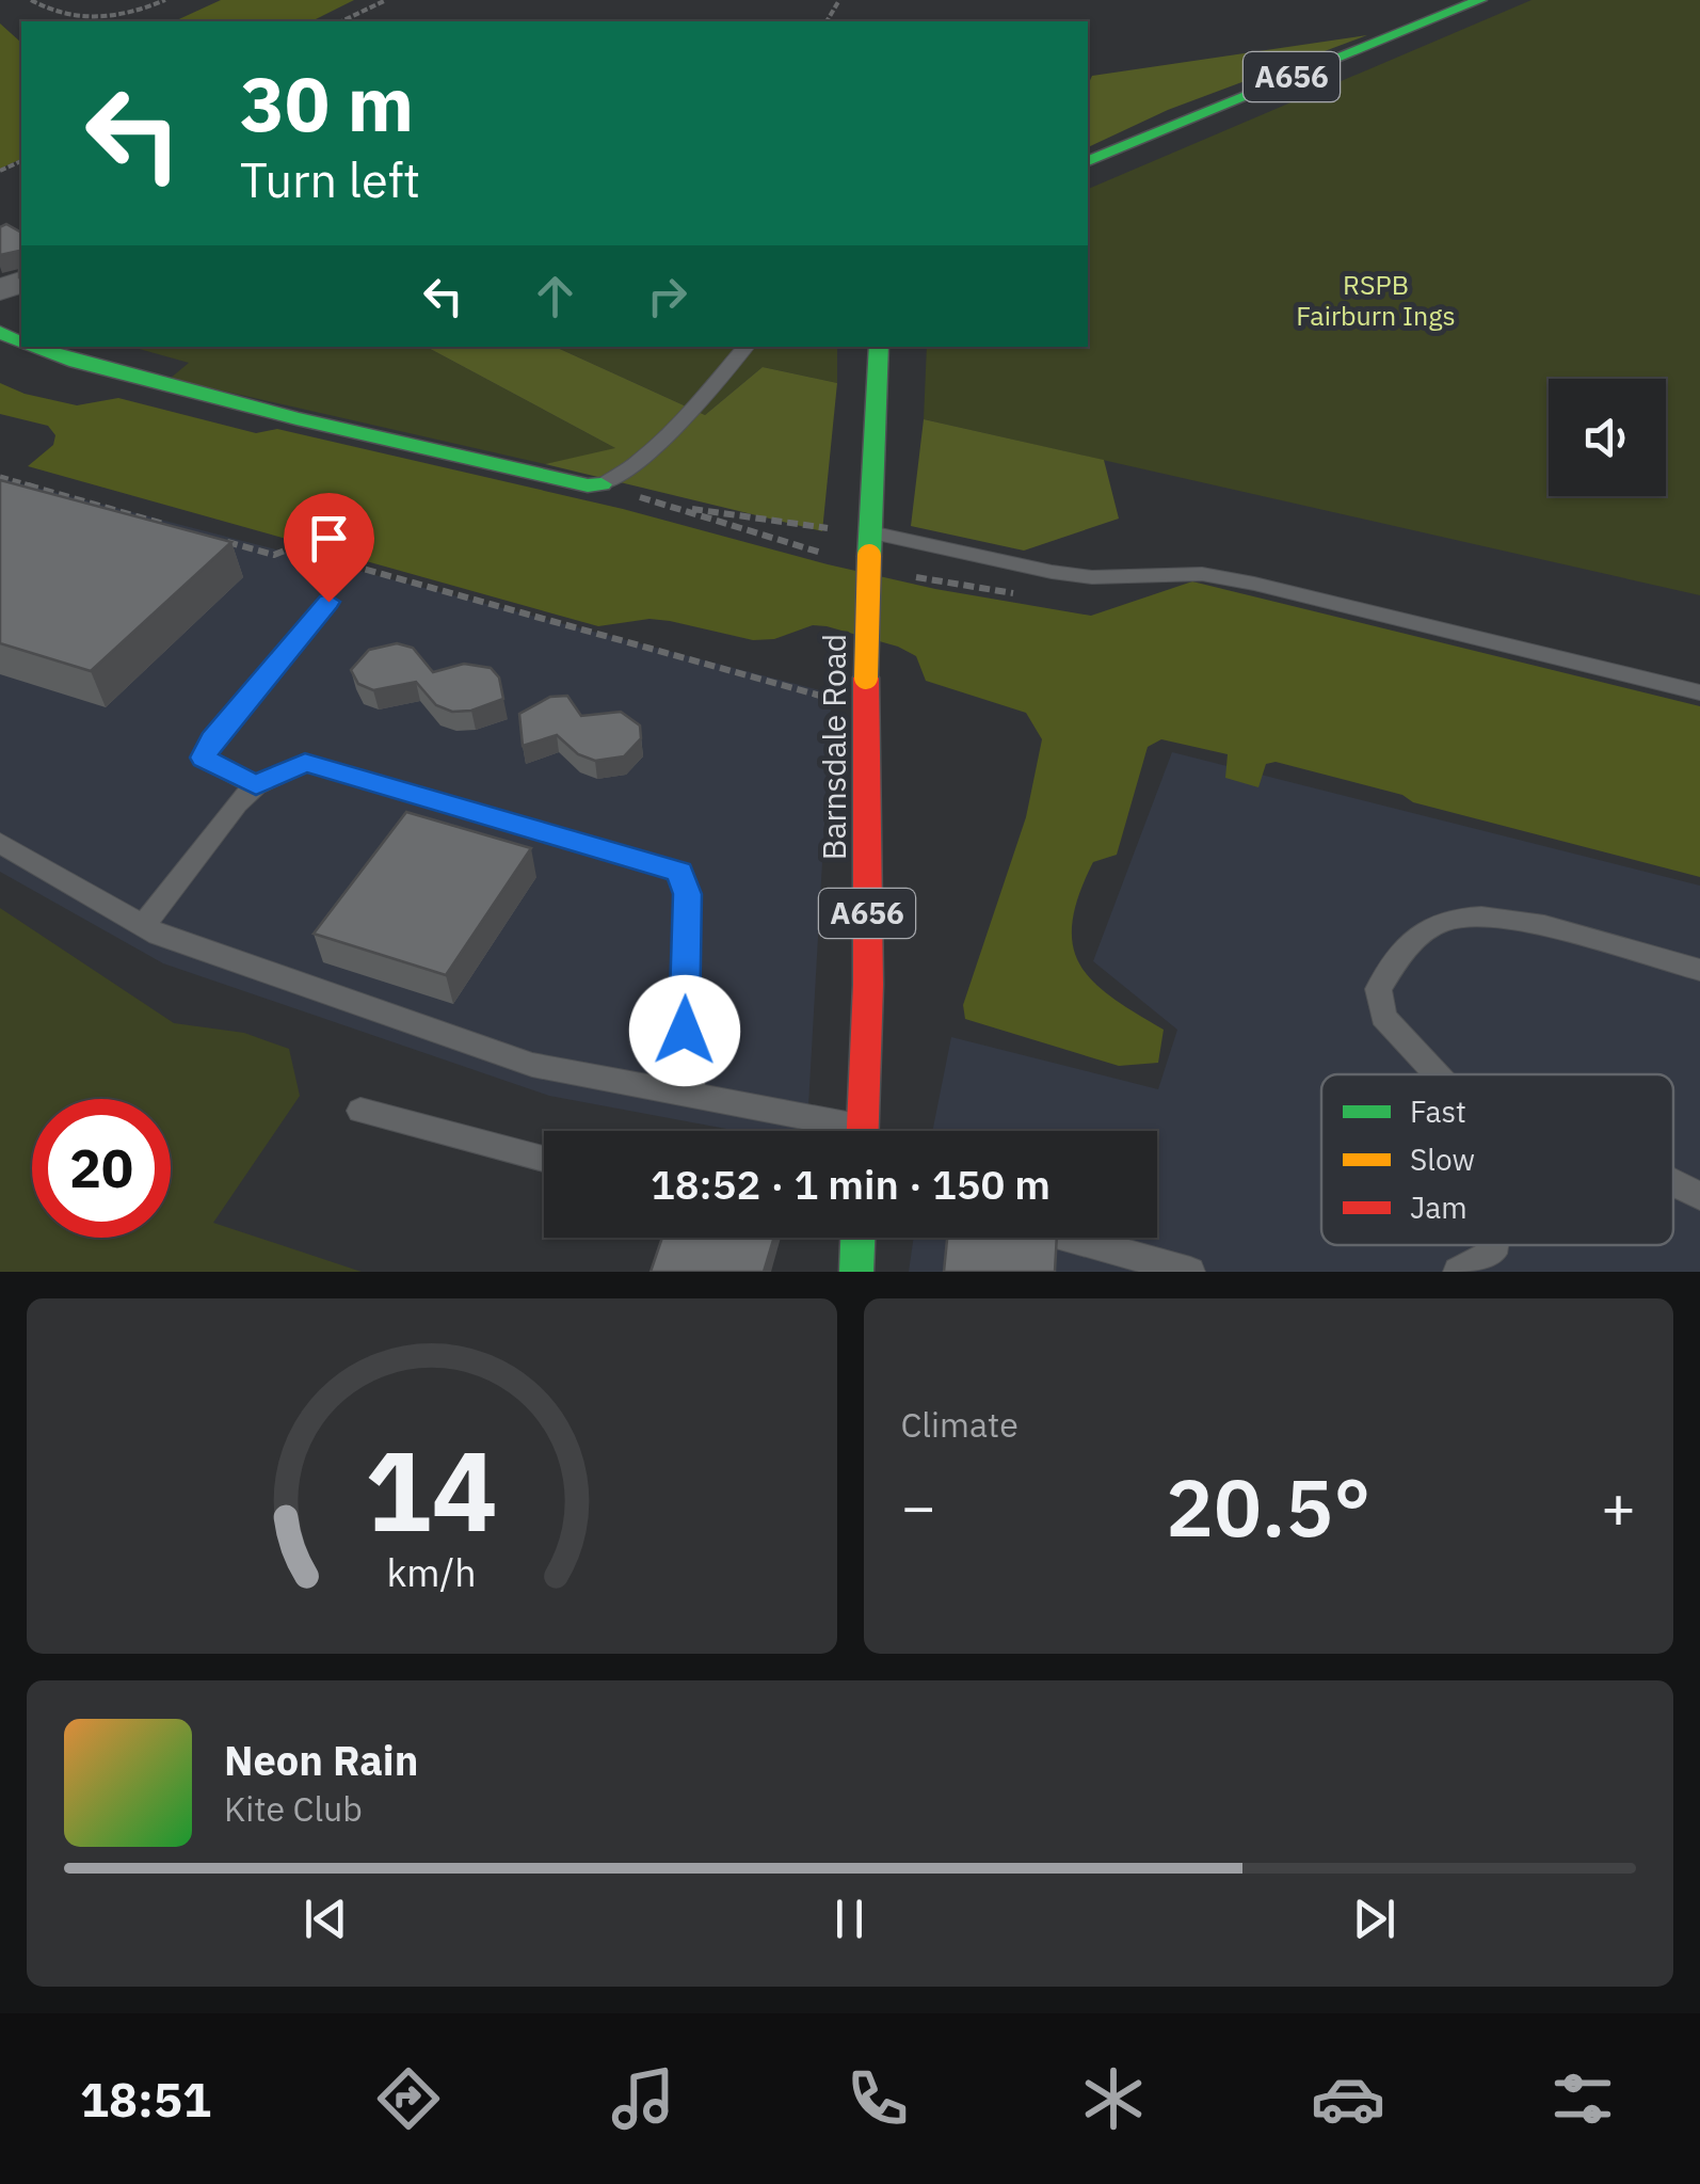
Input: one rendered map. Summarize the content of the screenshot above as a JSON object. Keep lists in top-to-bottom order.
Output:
{
  "streets": {
    "main road": ["A656", "Barnsdale Road"]
  },
  "parks": ["RSPB Fairburn Ings"],
  "legend": ["Fast", "Slow", "Jam"],
  "page": {
    "turn": ["30 m", "Turn left"],
    "limit": "20",
    "trip": "18:52 · 1 min · 150 m",
    "tile": "Climate",
    "heat": ["−", "20.5°", "+"],
    "song": ["Neon Rain", "Kite Club"],
    "tabs": "18:51",
    "gauge": ["14", "km/h"]
  }
}
